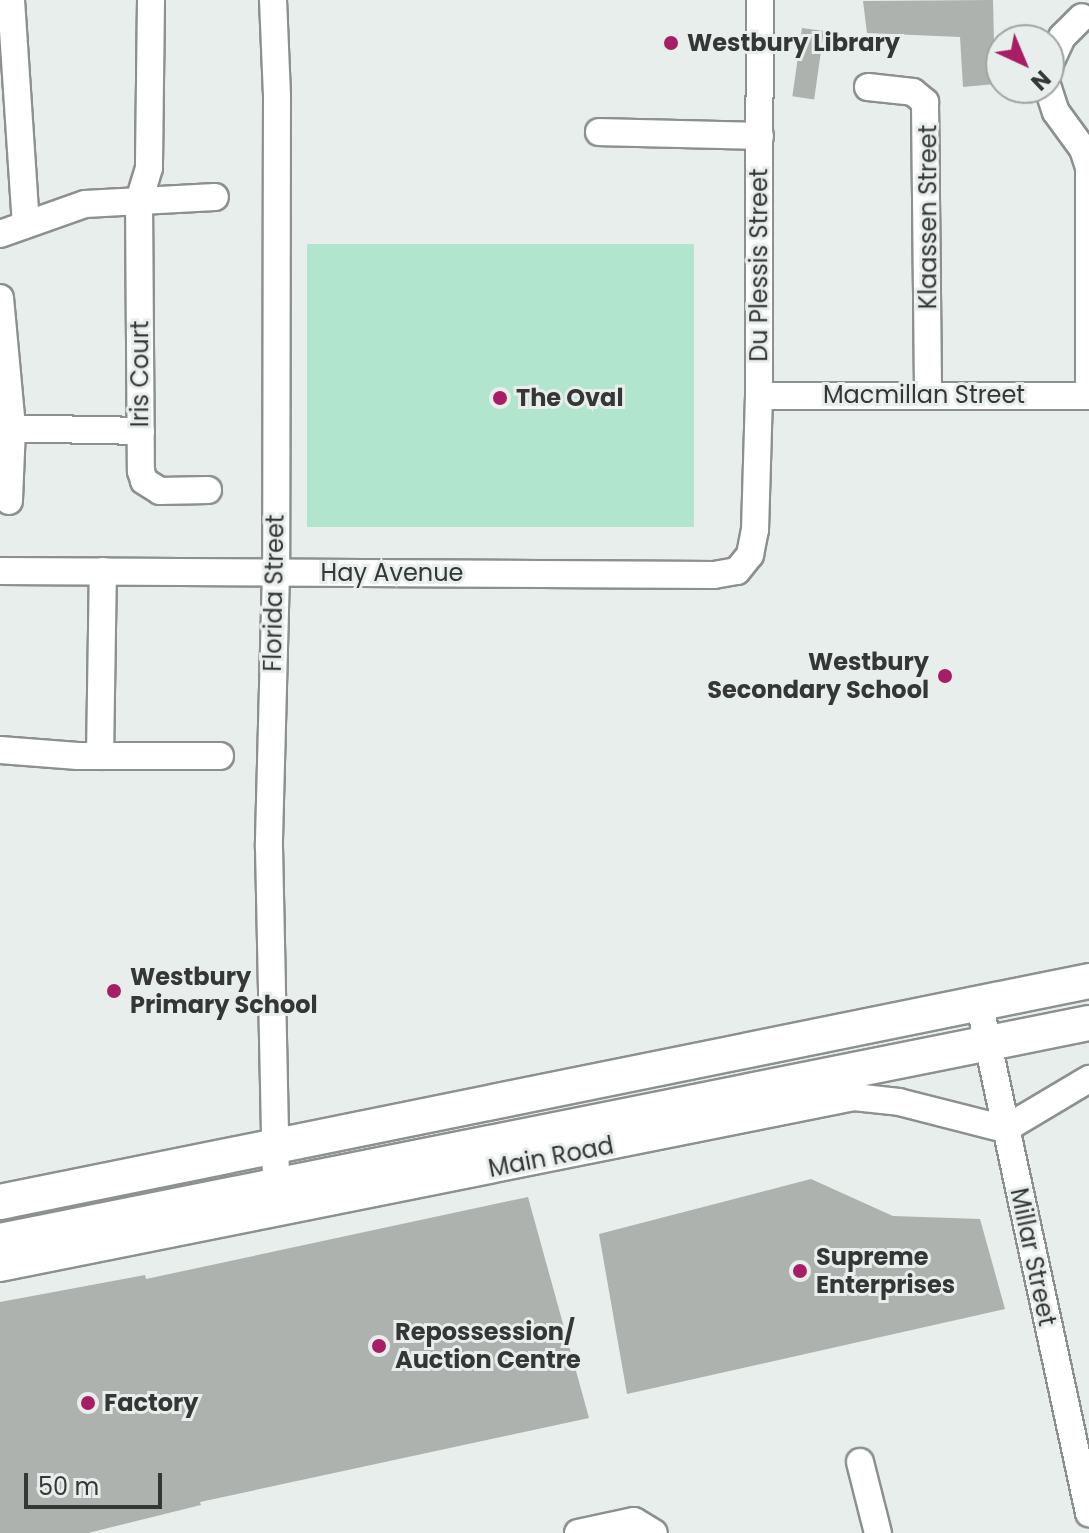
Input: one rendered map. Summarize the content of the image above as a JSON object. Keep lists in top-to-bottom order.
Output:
{
  "streets": {
    "main road": ["Main Road"],
    "street": [
      "Klaassen Street",
      "Du Plessis Street",
      "Iris Court",
      "Macmillan Street",
      "Hay Avenue",
      "Florida Street",
      "Millar Street"
    ]
  },
  "crossings": [
    ["Klaassen Street", "Macmillan Street"],
    ["Du Plessis Street", "Macmillan Street"],
    ["Du Plessis Street", "Hay Avenue"],
    ["Hay Avenue", "Florida Street"],
    ["Florida Street", "Main Road"],
    ["Main Road", "Millar Street"]
  ],
  "places": [
    "Westbury Library",
    "The Oval",
    "Westbury Secondary School",
    "Westbury Primary School",
    "Supreme Enterprises",
    "Repossession/ Auction Centre",
    "Factory"
  ],
  "scale_bar": "50 m",
  "north": "bottom right"
}
